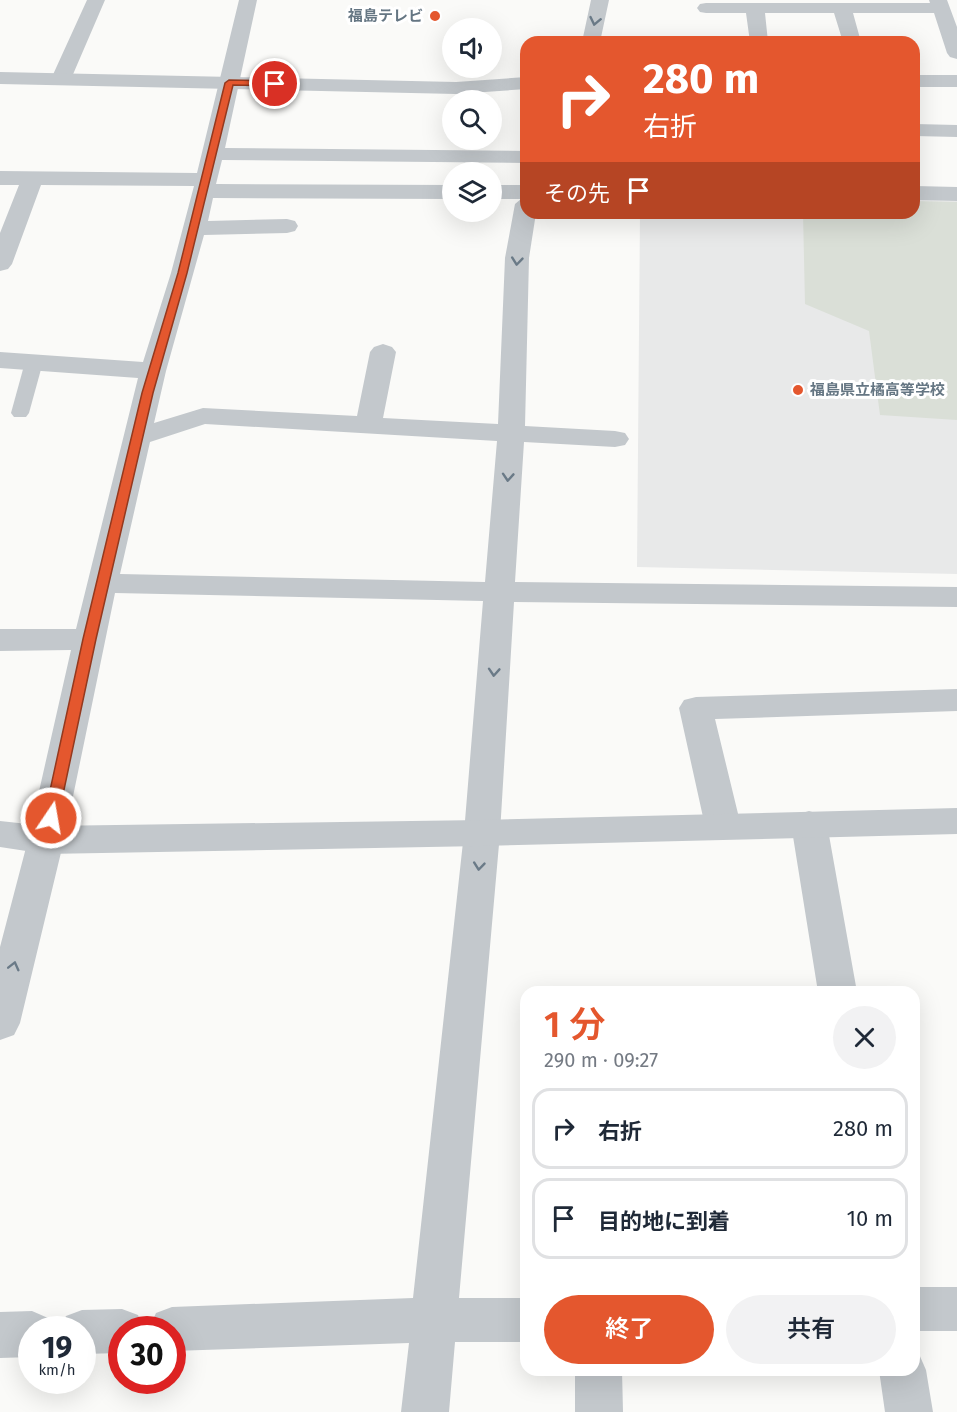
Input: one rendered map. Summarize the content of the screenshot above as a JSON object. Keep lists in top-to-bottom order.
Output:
{
  "places": ["福島テレビ", "福島県立橘高等学校"],
  "page": {
    "turn": ["280 m", "右折"],
    "then": "その先",
    "heading": ["1 分", "290 m · 09:27"],
    "list": [
      {
        "name": "右折",
        "value": "280 m"
      },
      {
        "name": "目的地に到着",
        "value": "10 m"
      }
    ],
    "buttons": ["終了", "共有"],
    "speed": "19 km/h",
    "limit": "30"
  }
}
